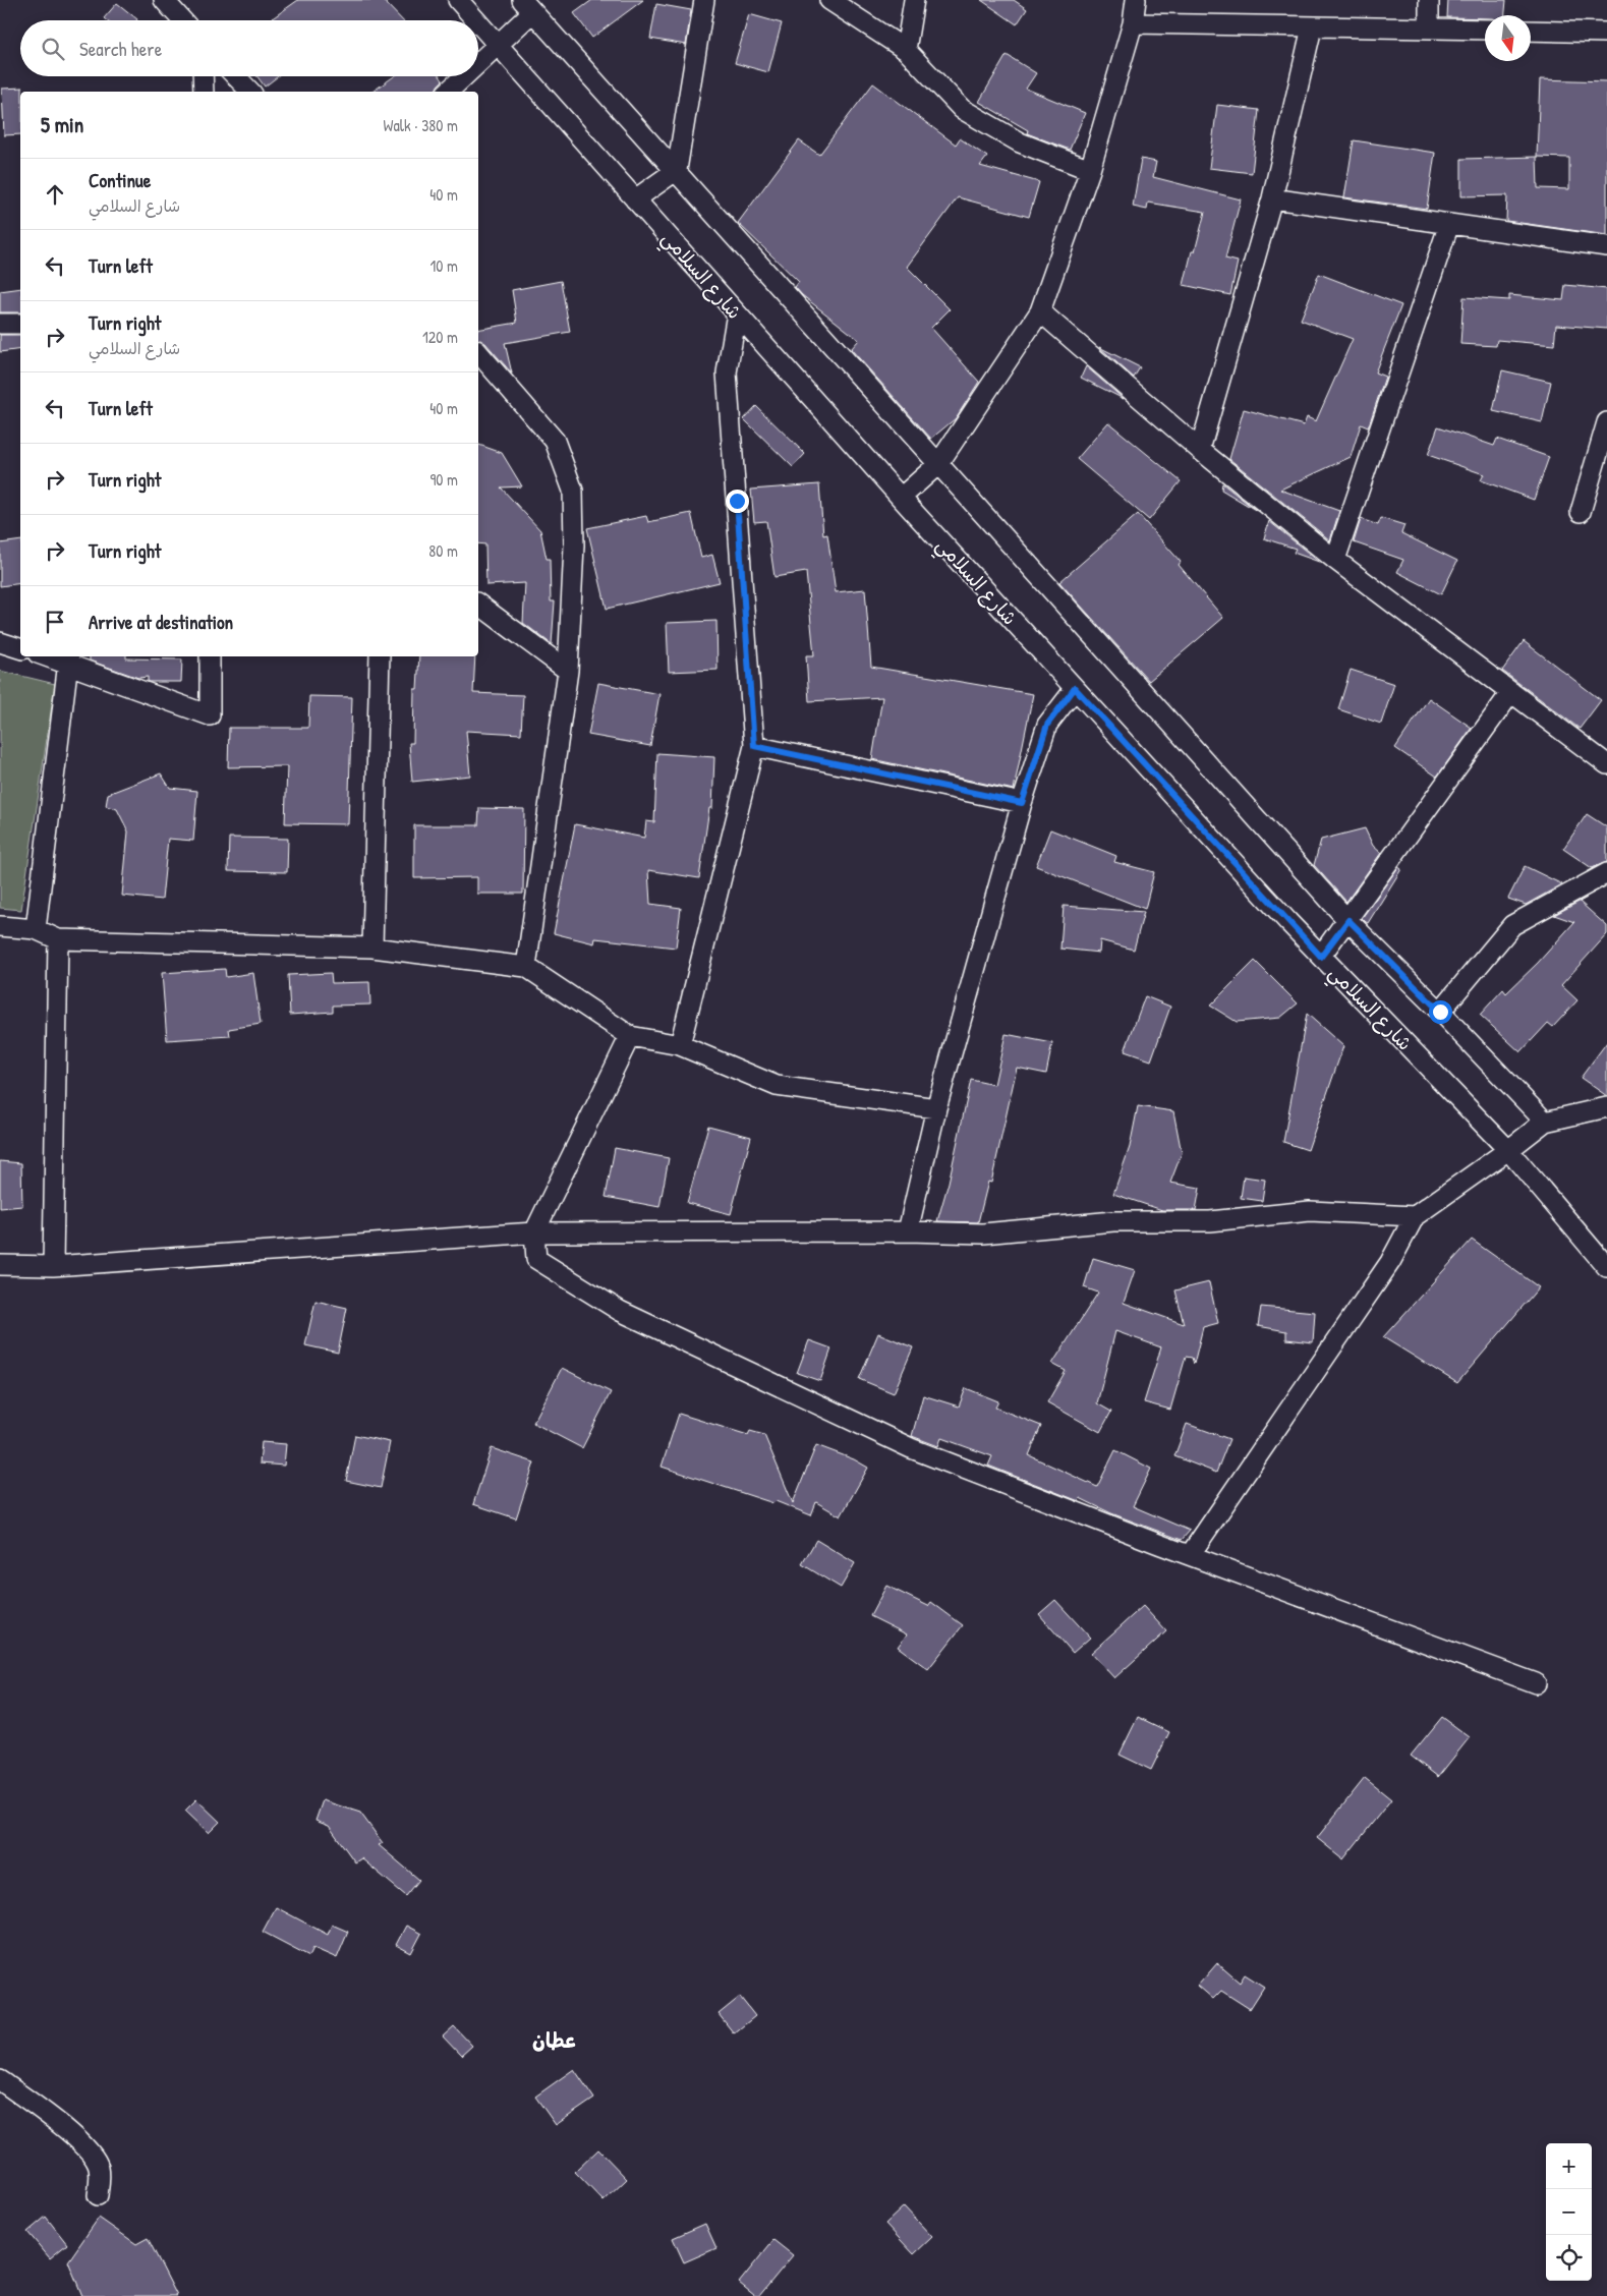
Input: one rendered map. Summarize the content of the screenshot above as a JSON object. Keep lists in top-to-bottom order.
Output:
{
  "streets": {
    "street": ["شارع السلامي"]
  },
  "districts": ["عطان"],
  "north": "bottom",
  "page": {
    "search": "Search here",
    "heading": ["5 min", "Walk · 380 m"],
    "list": [
      ["Continue", "شارع السلامي", "40 m"],
      ["Turn left", "10 m"],
      ["Turn right", "شارع السلامي", "120 m"],
      ["Turn left", "40 m"],
      ["Turn right", "90 m"],
      ["Turn right", "80 m"],
      "Arrive at destination"
    ],
    "map_buttons": ["+", "−"]
  }
}
